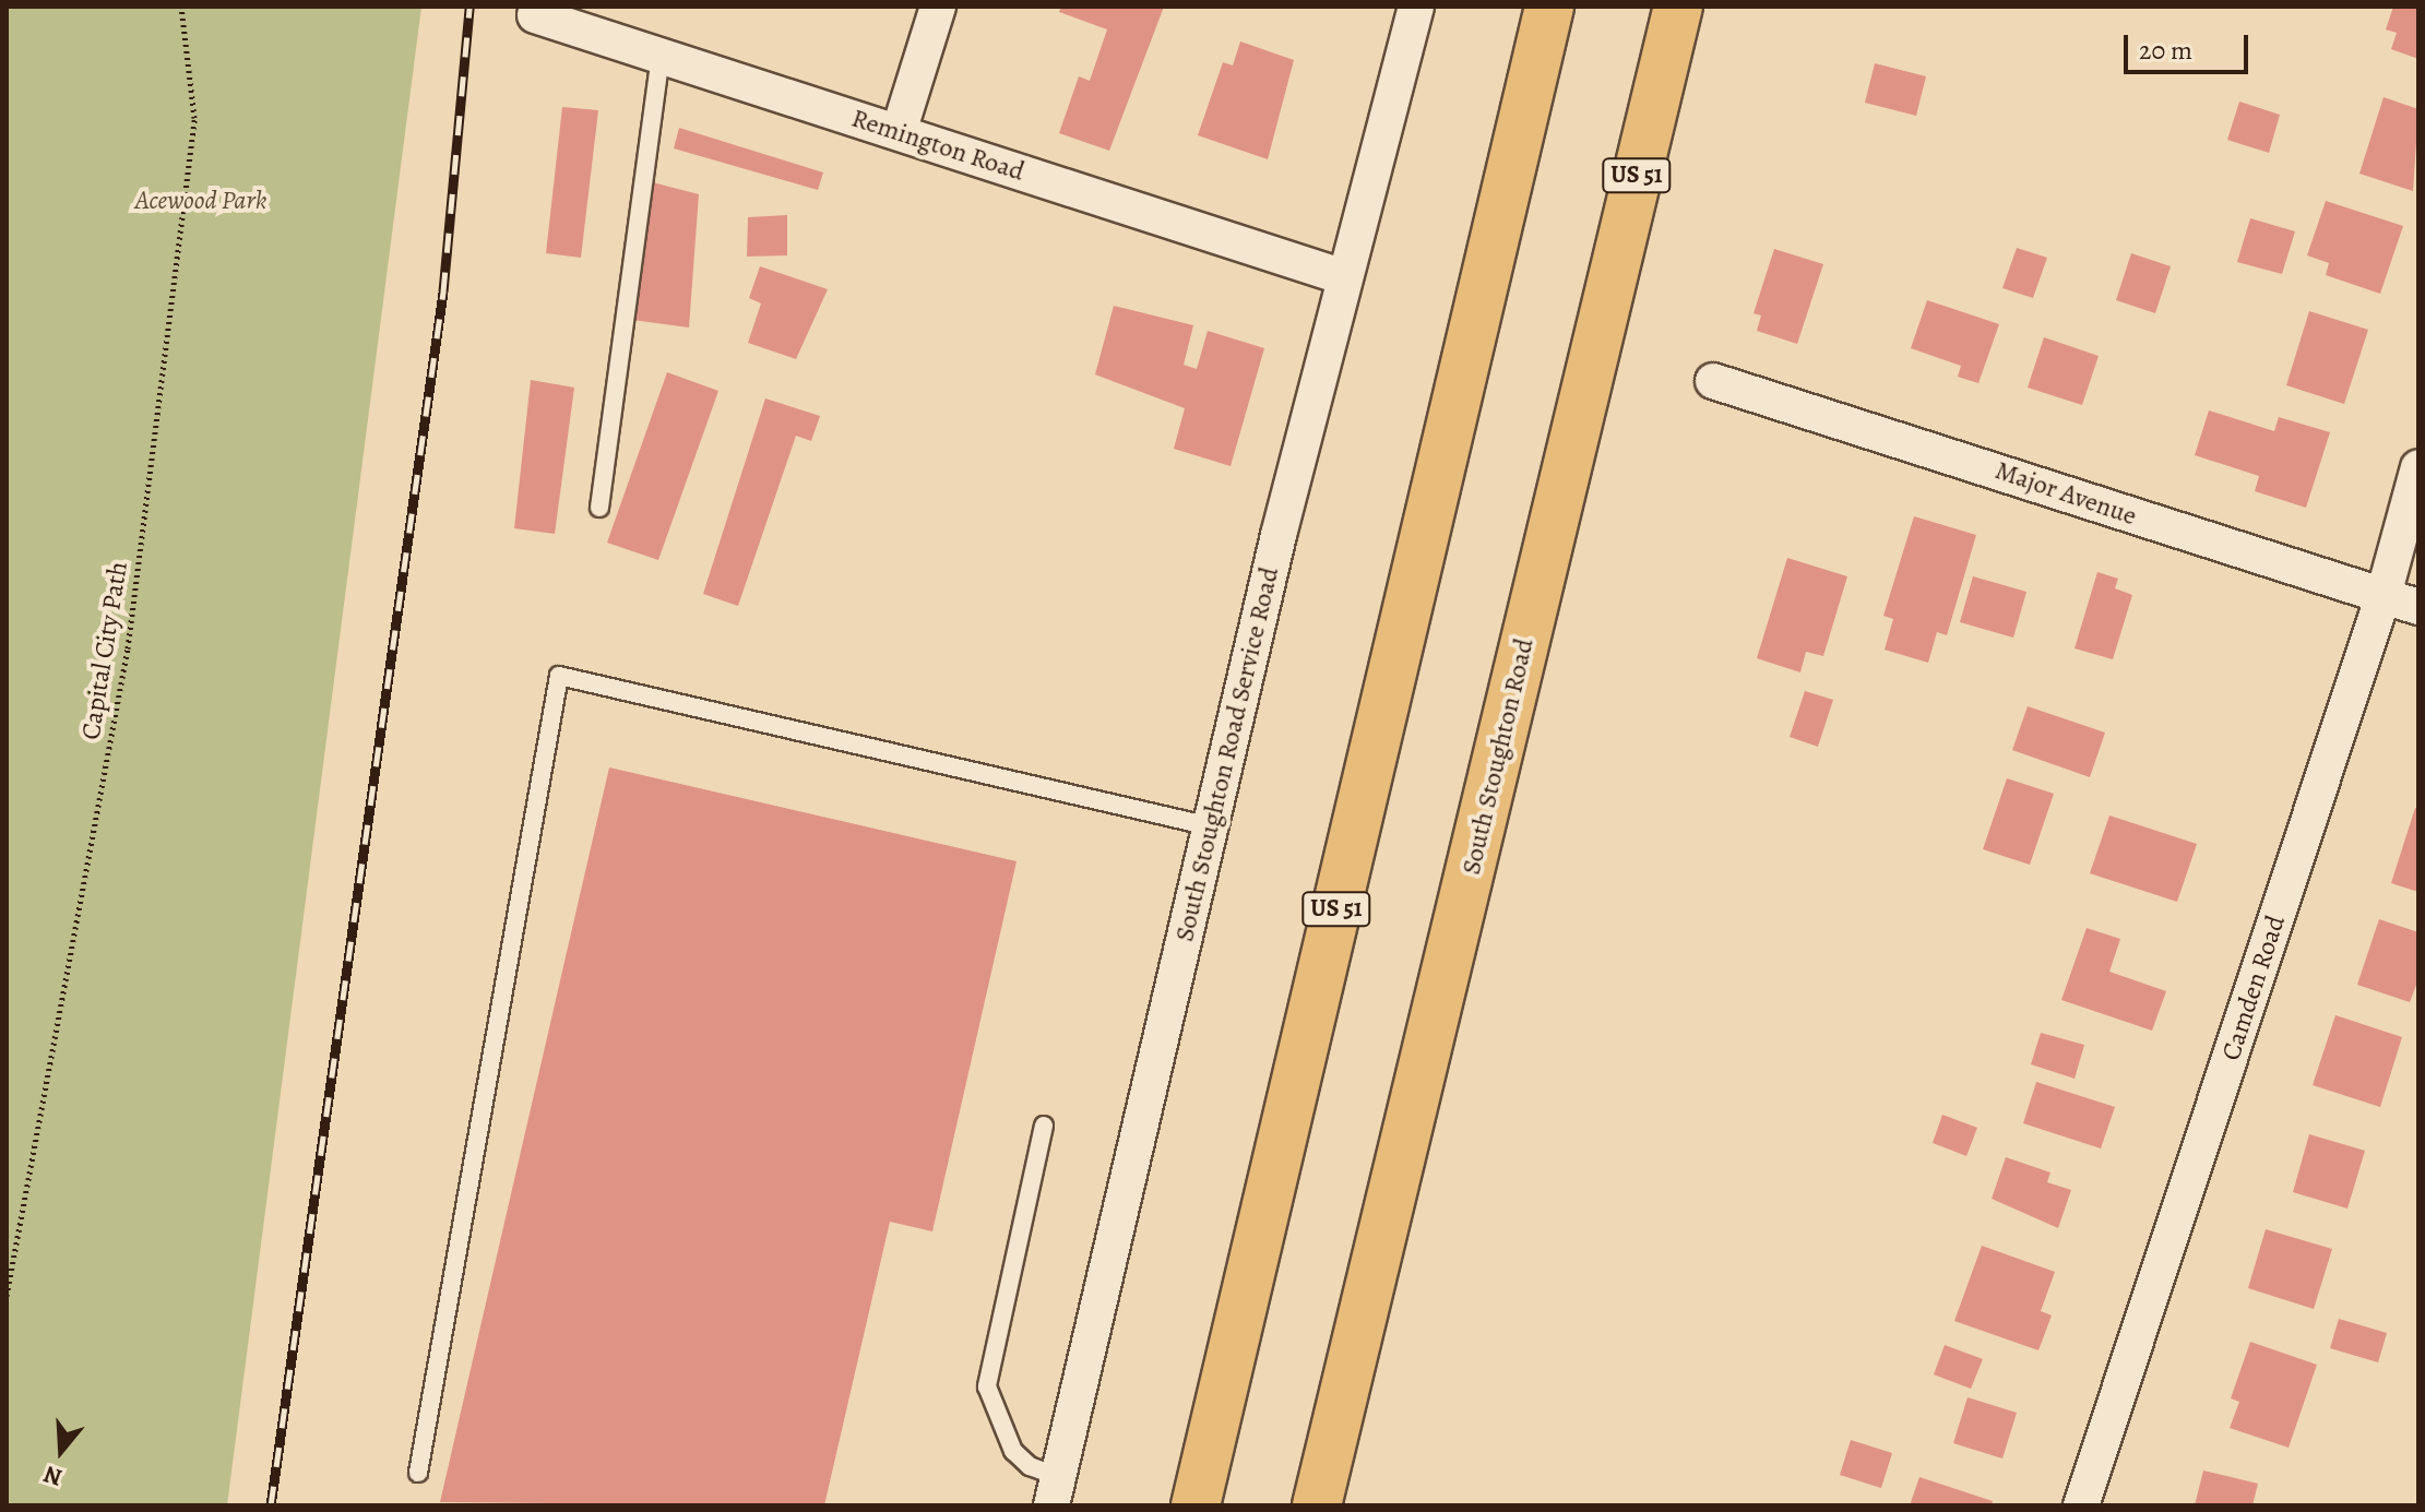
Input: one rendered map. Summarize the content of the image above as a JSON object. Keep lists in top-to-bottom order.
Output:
{
  "streets": {
    "main road": ["US 51", "South Stoughton Road"],
    "street": [
      "Remington Road",
      "Major Avenue",
      "South Stoughton Road Service Road",
      "Camden Road"
    ],
    "path": ["Capital City Path"]
  },
  "crossings": [
    ["Remington Road", "South Stoughton Road Service Road"],
    ["Major Avenue", "Camden Road"]
  ],
  "parks": ["Acewood Park"],
  "scale_bar": "20 m",
  "north": "bottom"
}
